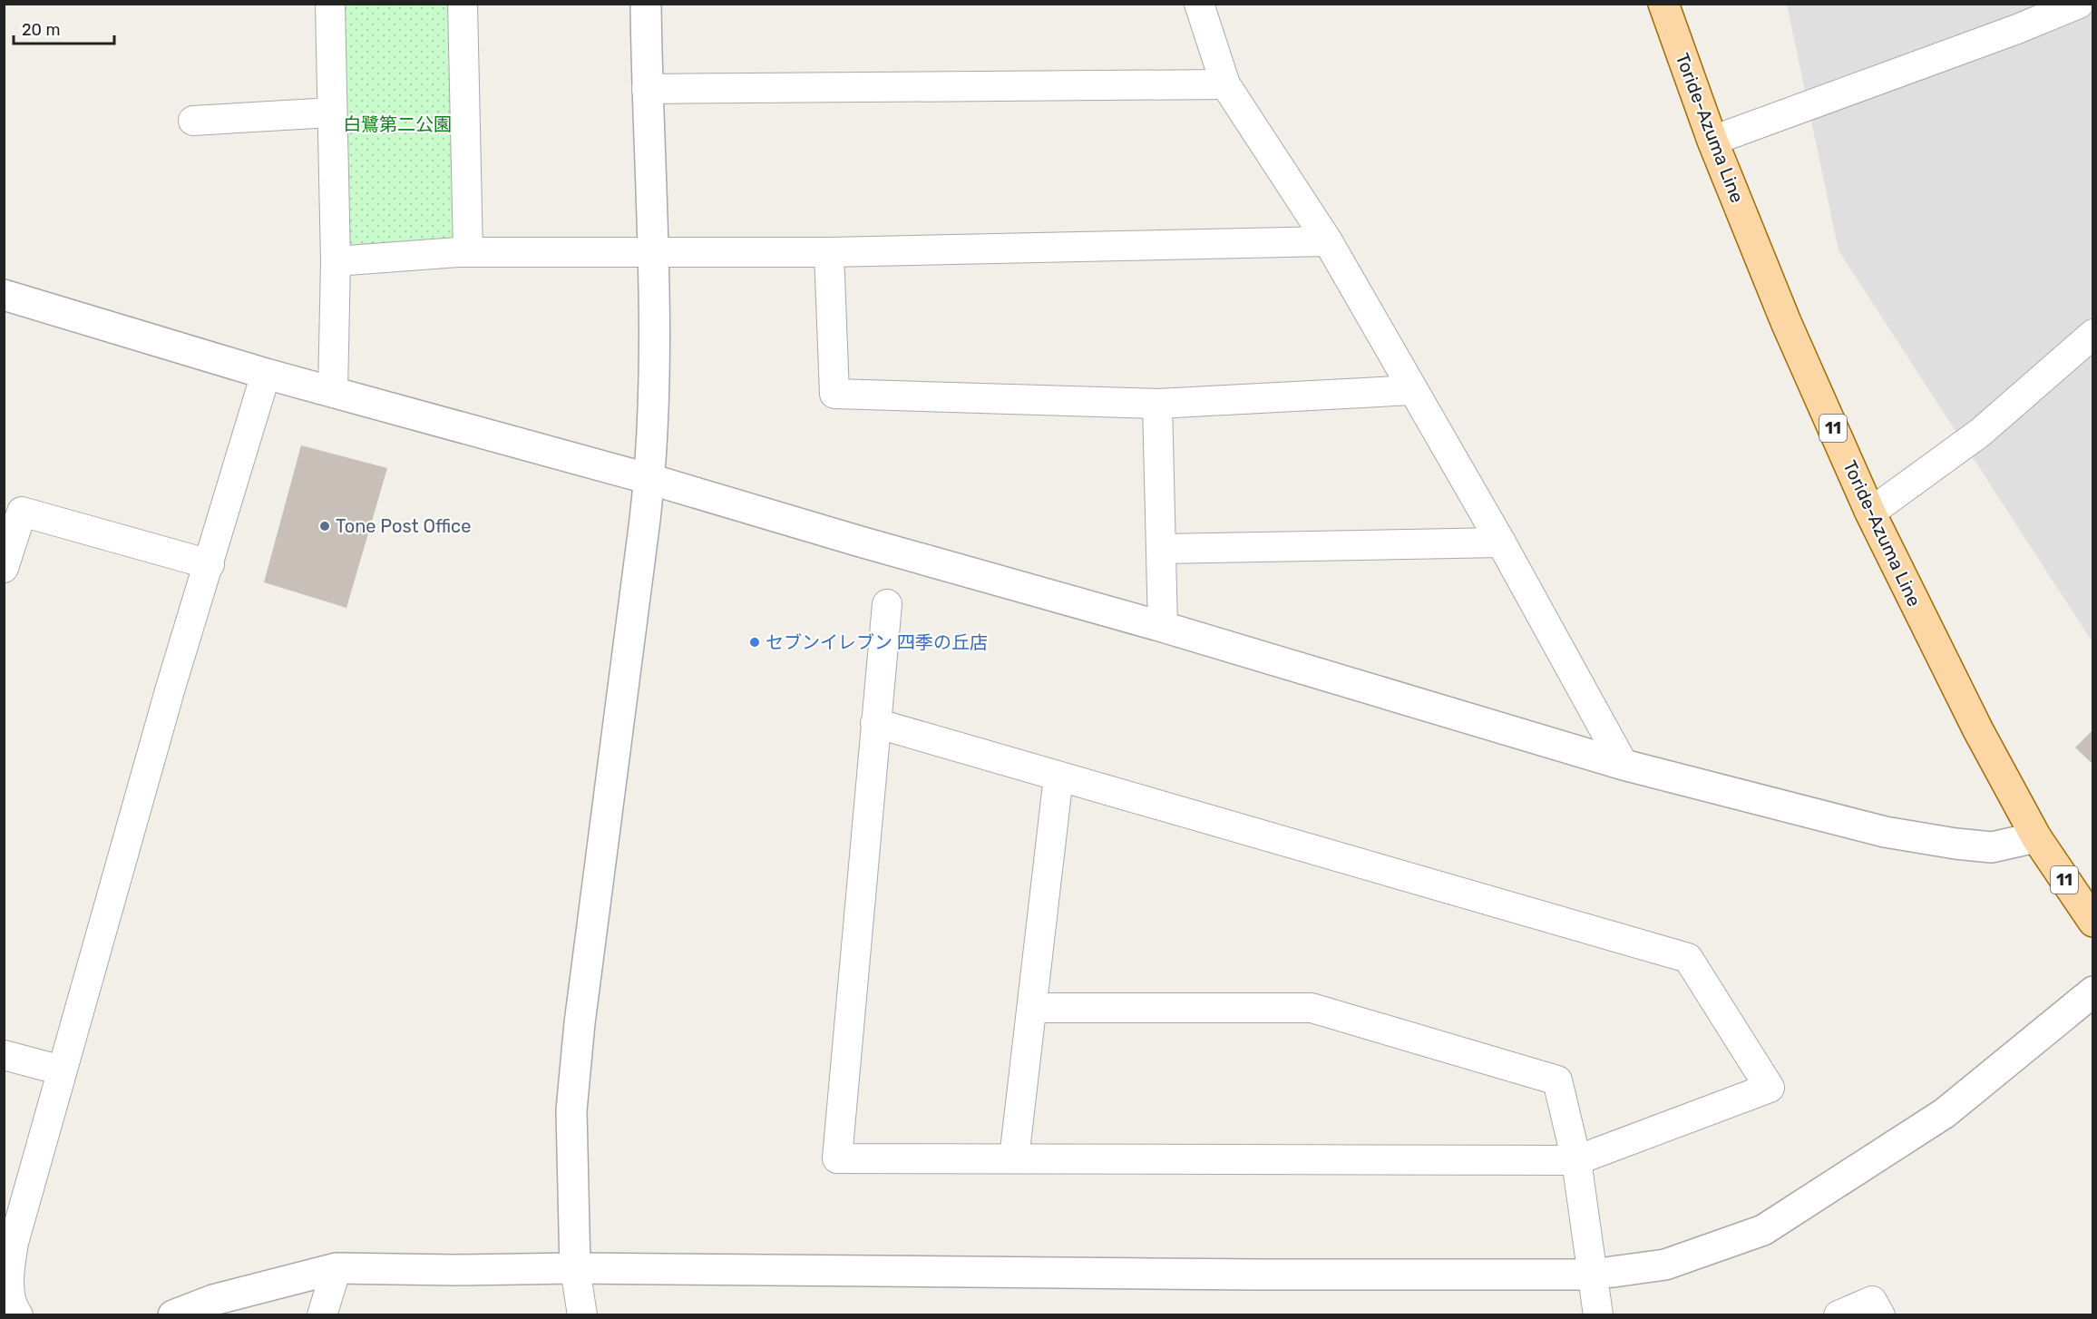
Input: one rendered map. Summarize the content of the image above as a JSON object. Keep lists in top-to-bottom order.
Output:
{
  "streets": {
    "main road": ["Toride-Azuma Line", "11"]
  },
  "parks": ["白鷺第二公園"],
  "places": ["Tone Post Office", "セブンイレブン 四季の丘店"],
  "scale_bar": "20 m"
}
